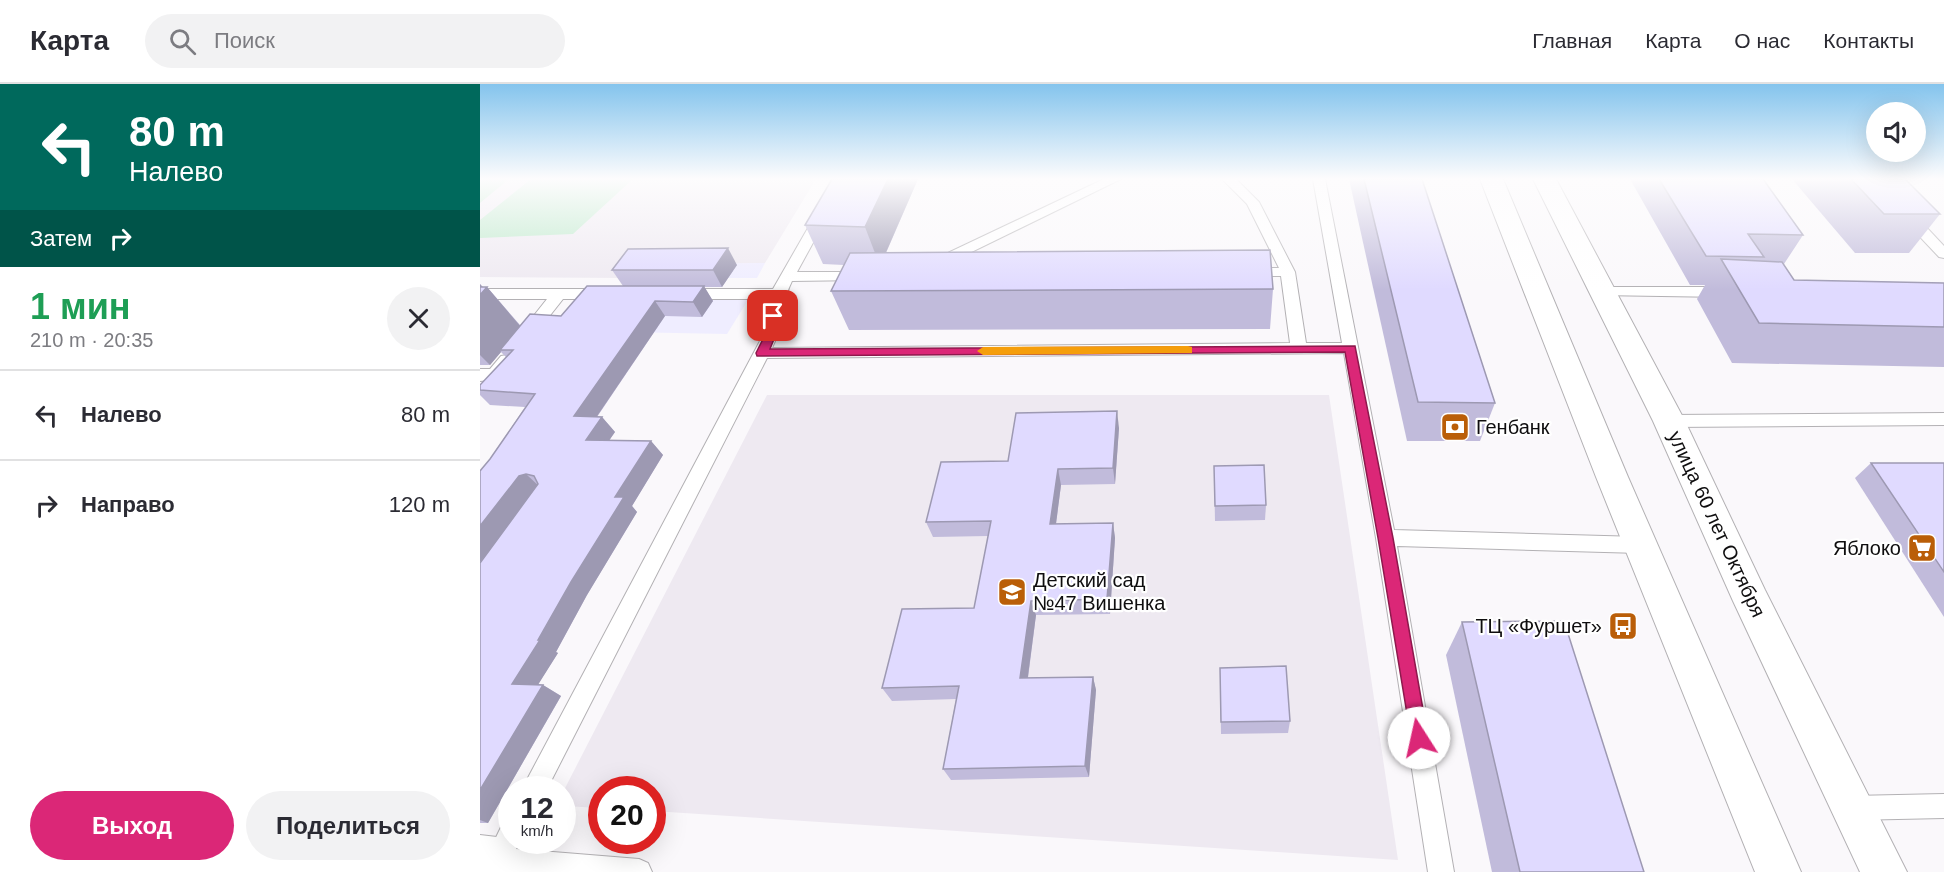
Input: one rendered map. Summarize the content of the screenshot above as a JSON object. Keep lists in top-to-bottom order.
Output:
{
  "streets": {
    "main road": ["улица 60 лет Октября"]
  },
  "places": {
    "bank": ["Генбанк"],
    "supermarket": ["Яблоко"],
    "school or university": ["Детский сад №47 Вишенка"],
    "bus stop": ["ТЦ «Фуршет»"]
  },
  "page": {
    "header": "Карта",
    "search": "Поиск",
    "nav": [
      "Главная",
      "Карта",
      "О нас",
      "Контакты"
    ],
    "turn": ["80 m", "Налево"],
    "then": "Затем",
    "heading": ["1 мин", "210 m · 20:35"],
    "list": [
      {
        "name": "Налево",
        "value": "80 m"
      },
      {
        "name": "Направо",
        "value": "120 m"
      }
    ],
    "speed": "12 km/h",
    "limit": "20",
    "buttons": ["Выход", "Поделиться"]
  }
}
